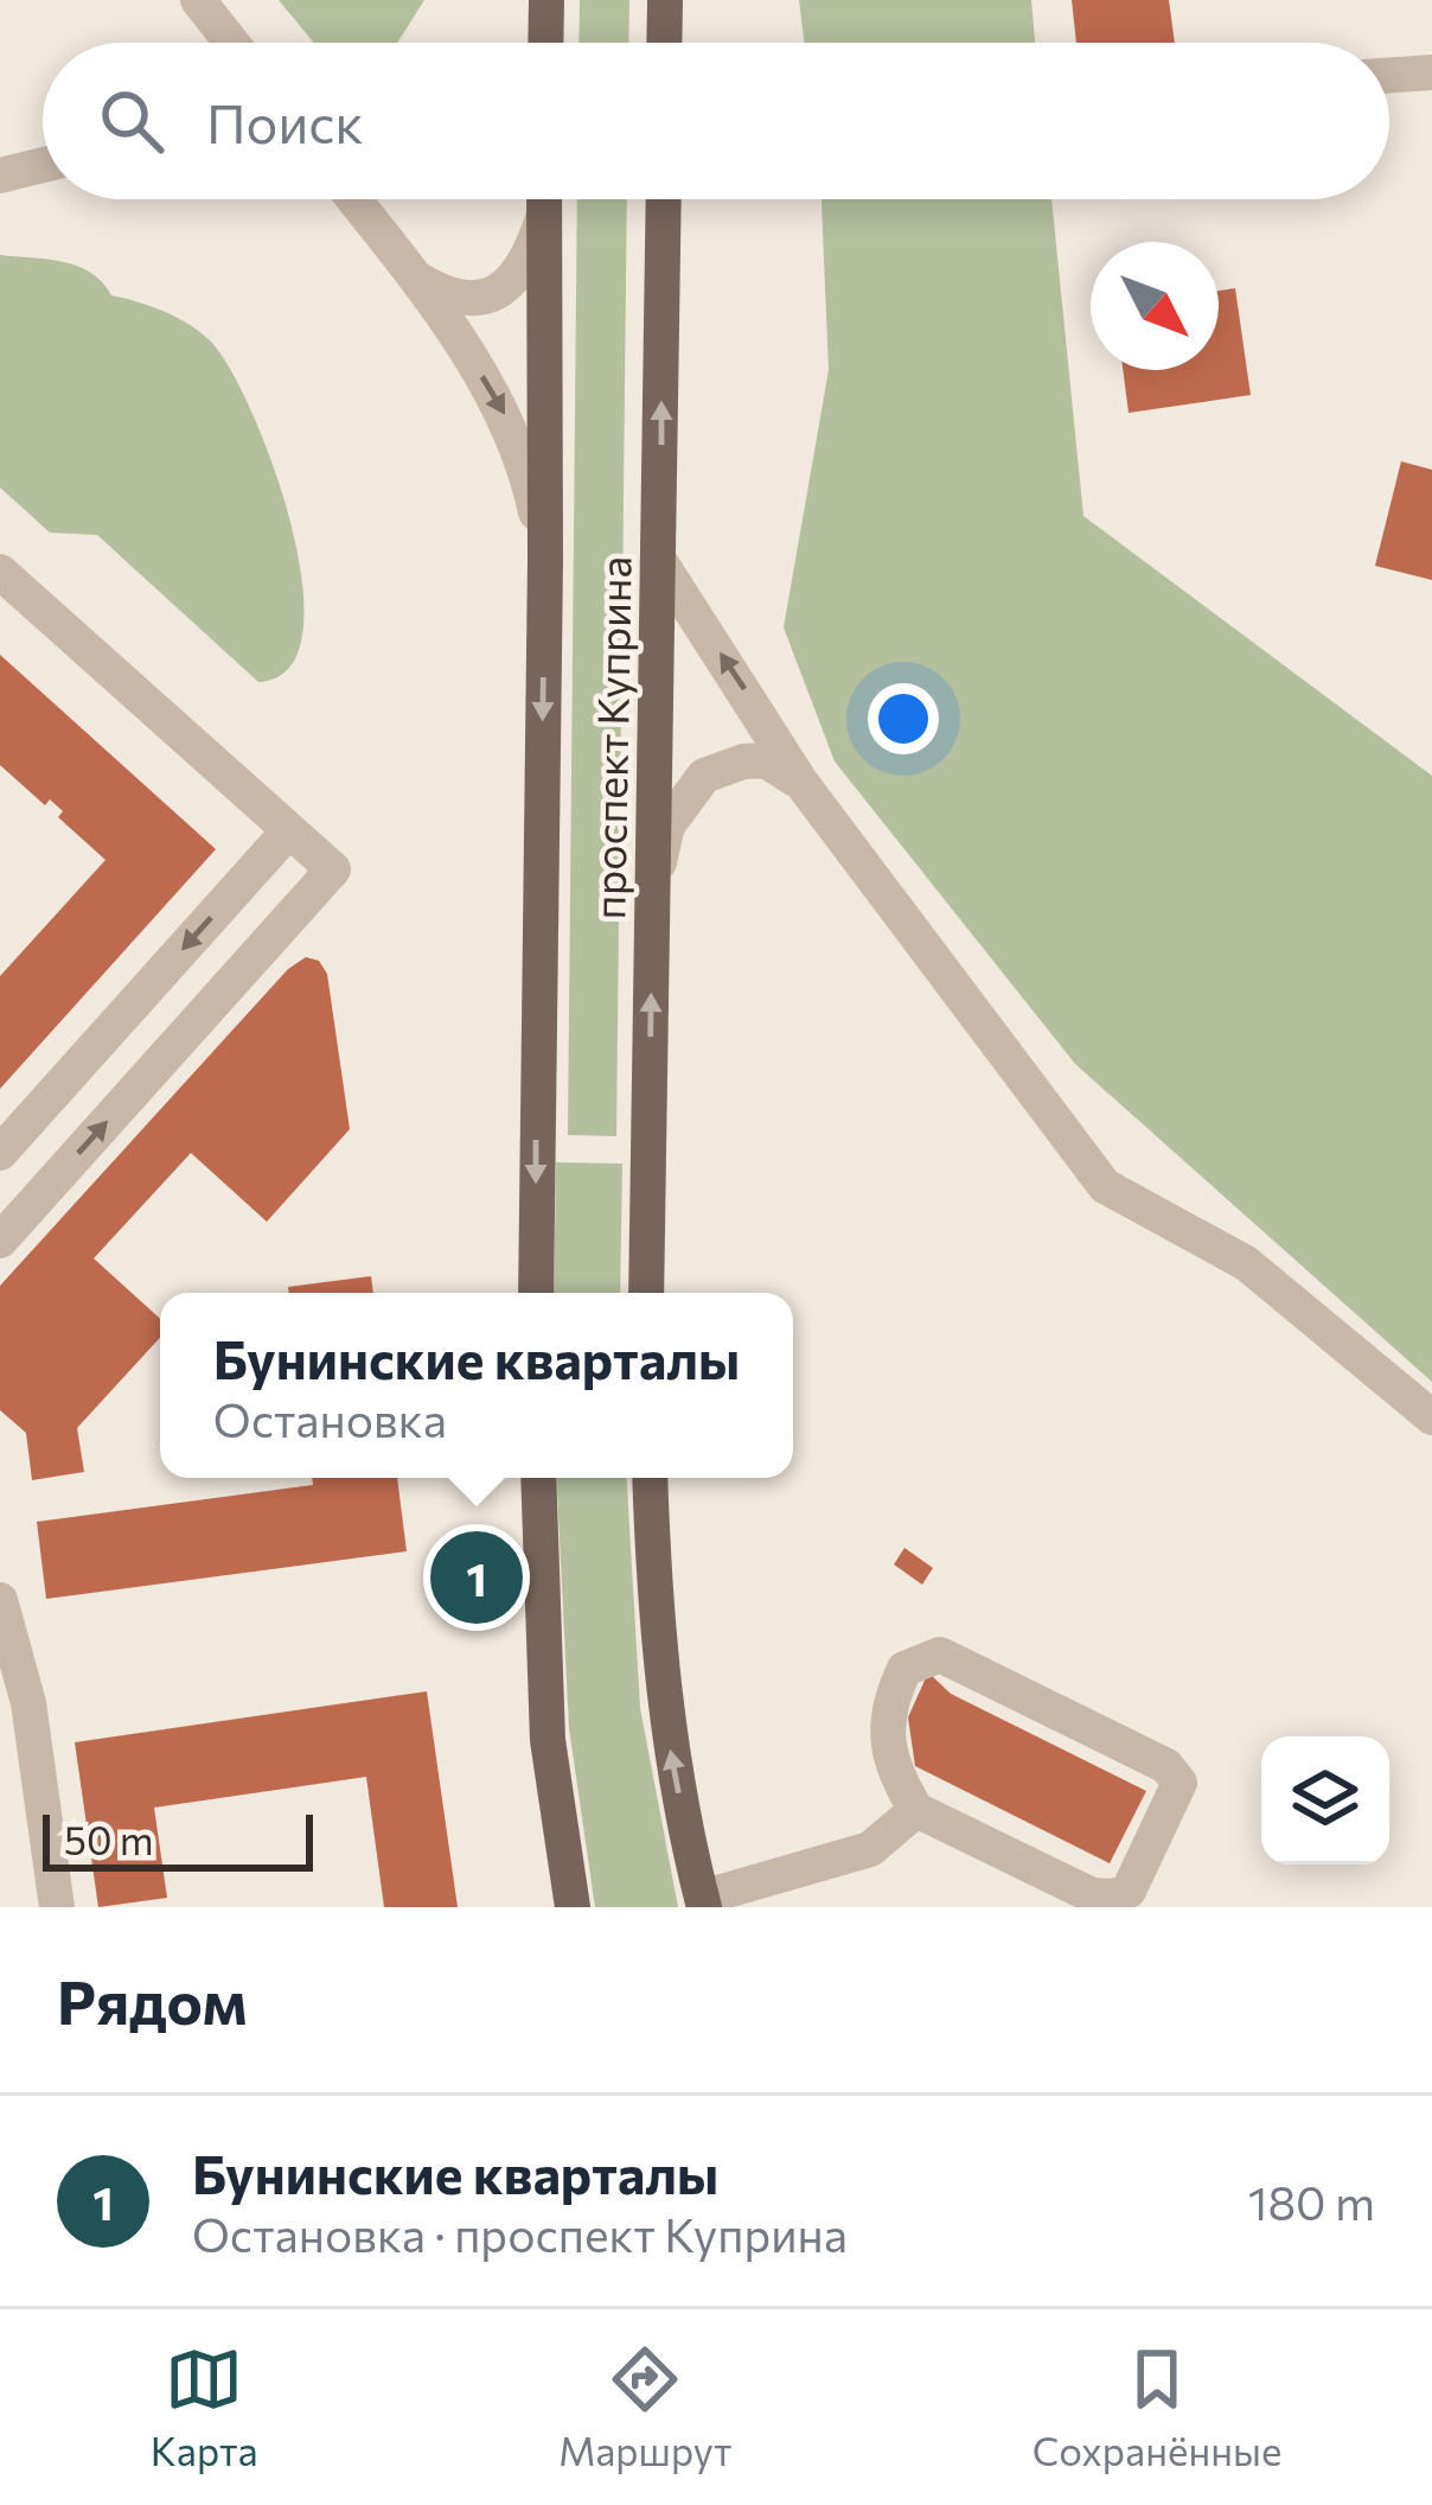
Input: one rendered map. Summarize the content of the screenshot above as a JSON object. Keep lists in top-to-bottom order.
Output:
{
  "streets": {
    "main road": ["проспект Куприна"]
  },
  "scale_bar": "50 m",
  "north": "bottom right",
  "page": {
    "search": "Поиск",
    "popup": ["Бунинские кварталы", "Остановка"],
    "pins": "1",
    "scale": "50 m",
    "heading": "Рядом",
    "list": [
      {
        "mark": "1",
        "name": "Бунинские кварталы",
        "note": "Остановка · проспект Куприна",
        "value": "180 m"
      }
    ],
    "nav": ["Карта", "Маршрут", "Сохранённые"]
  }
}
